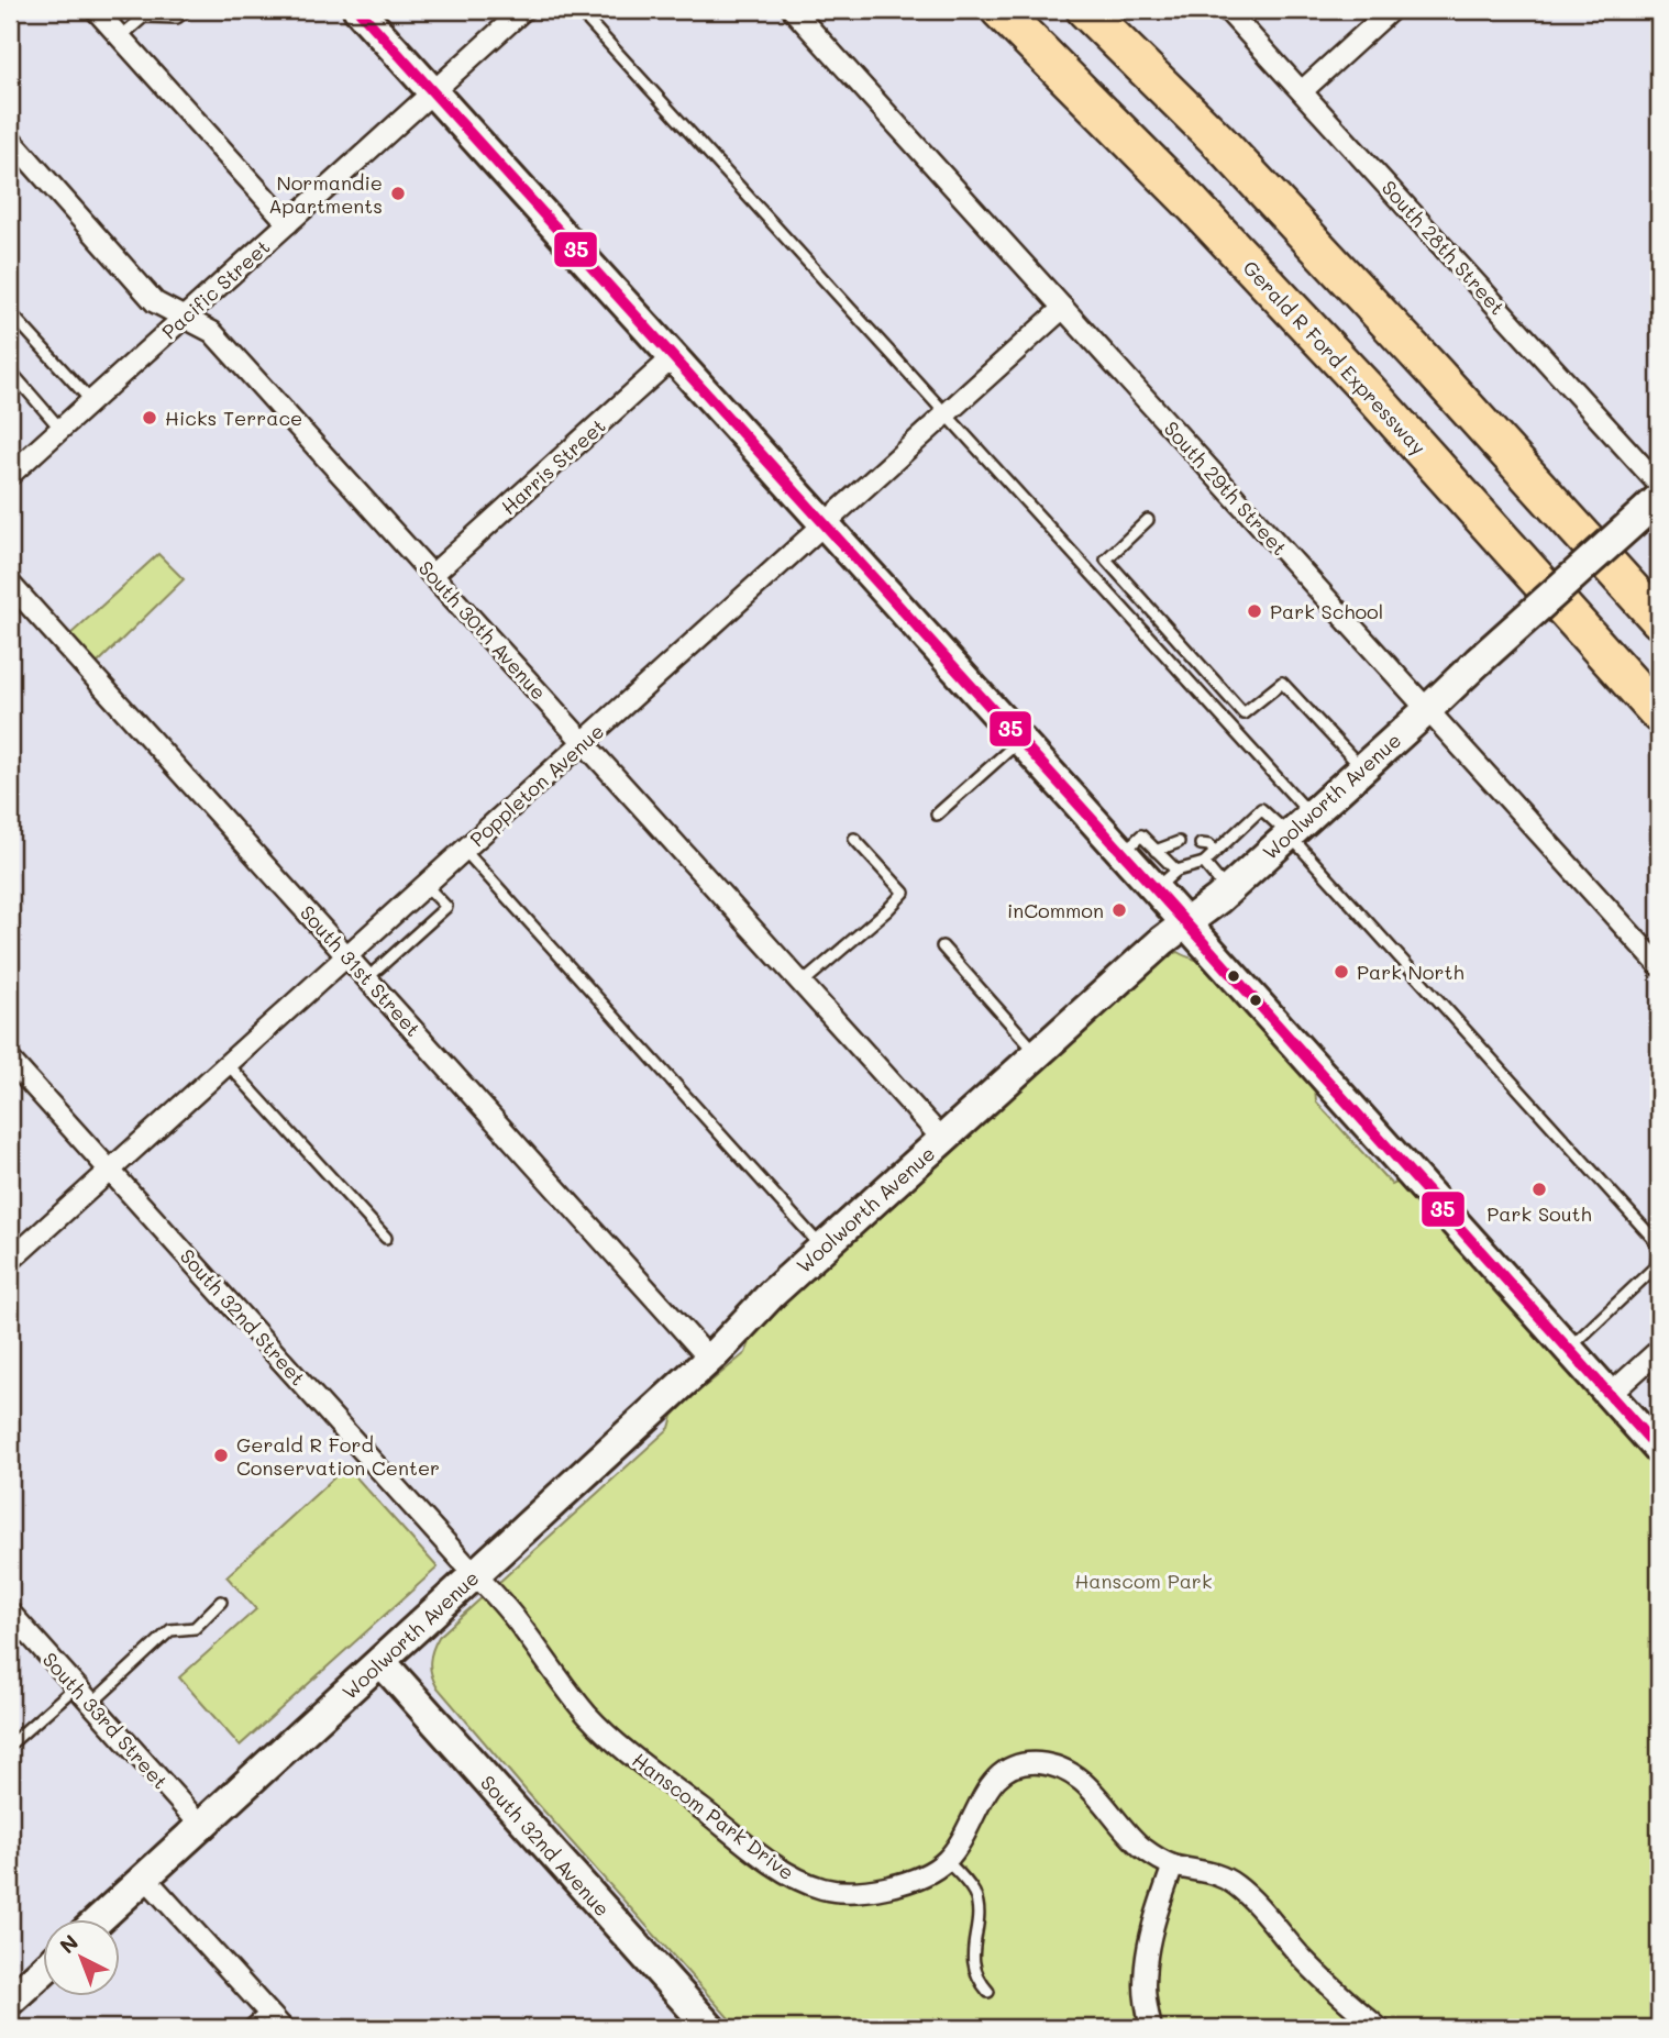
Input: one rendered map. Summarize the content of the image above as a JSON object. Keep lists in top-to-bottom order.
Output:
{
  "streets": {
    "highway": ["Gerald R Ford Expressway"],
    "street": [
      "South 28th Street",
      "Pacific Street",
      "Harris Street",
      "South 29th Street",
      "South 30th Avenue",
      "Poppleton Avenue",
      "Woolworth Avenue",
      "South 31st Street",
      "South 32nd Street",
      "South 33rd Street",
      "Hanscom Park Drive",
      "South 32nd Avenue"
    ]
  },
  "crossings": [
    ["Pacific Street", "South 30th Avenue"],
    ["Harris Street", "South 30th Avenue"],
    ["South 29th Street", "Poppleton Avenue"],
    ["South 29th Street", "Woolworth Avenue"],
    ["South 30th Avenue", "Poppleton Avenue"],
    ["South 30th Avenue", "Woolworth Avenue"],
    ["Poppleton Avenue", "South 31st Street"],
    ["Poppleton Avenue", "South 32nd Street"],
    ["Woolworth Avenue", "South 31st Street"],
    ["Woolworth Avenue", "South 32nd Street"],
    ["Woolworth Avenue", "South 33rd Street"],
    ["Woolworth Avenue", "Hanscom Park Drive"],
    ["Woolworth Avenue", "South 32nd Avenue"],
    ["South 32nd Street", "Hanscom Park Drive"]
  ],
  "parks": ["Hanscom Park"],
  "places": [
    "Normandie Apartments",
    "Hicks Terrace",
    "Park School",
    "inCommon",
    "Park North",
    "Park South",
    "Gerald R Ford Conservation Center"
  ],
  "lines": ["transit line 35"],
  "north": "top left"
}
